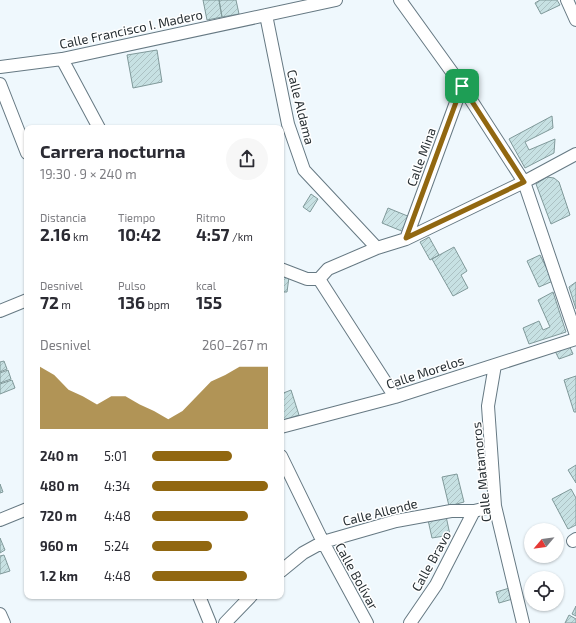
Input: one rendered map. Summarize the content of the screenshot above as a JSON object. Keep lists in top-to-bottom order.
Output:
{
  "streets": {
    "street": [
      "Calle Francisco I. Madero",
      "Calle Aldama",
      "Calle Mina",
      "Calle Morelos",
      "Calle Matamoros",
      "Calle Allende",
      "Calle Bravo",
      "Calle Bolívar"
    ]
  },
  "crossings": [
    ["Calle Francisco I. Madero", "Calle Aldama"],
    ["Calle Morelos", "Calle Matamoros"],
    ["Calle Matamoros", "Calle Allende"],
    ["Calle Allende", "Calle Bravo"],
    ["Calle Allende", "Calle Bolívar"]
  ],
  "north": "bottom left",
  "page": {
    "heading": ["Carrera nocturna", "19:30 · 9 × 240 m"],
    "stats": [
      ["Distancia", "2.16 km"],
      ["Tiempo", "10:42"],
      ["Ritmo", "4:57 /km"],
      ["Desnivel", "72 m"],
      ["Pulso", "136 bpm"],
      ["kcal", "155"]
    ],
    "chart": ["Desnivel", "260–267 m"],
    "list": [
      {
        "name": "240 m",
        "note": "5:01"
      },
      {
        "name": "480 m",
        "note": "4:34"
      },
      {
        "name": "720 m",
        "note": "4:48"
      },
      {
        "name": "960 m",
        "note": "5:24"
      },
      {
        "name": "1.2 km",
        "note": "4:48"
      }
    ]
  }
}
